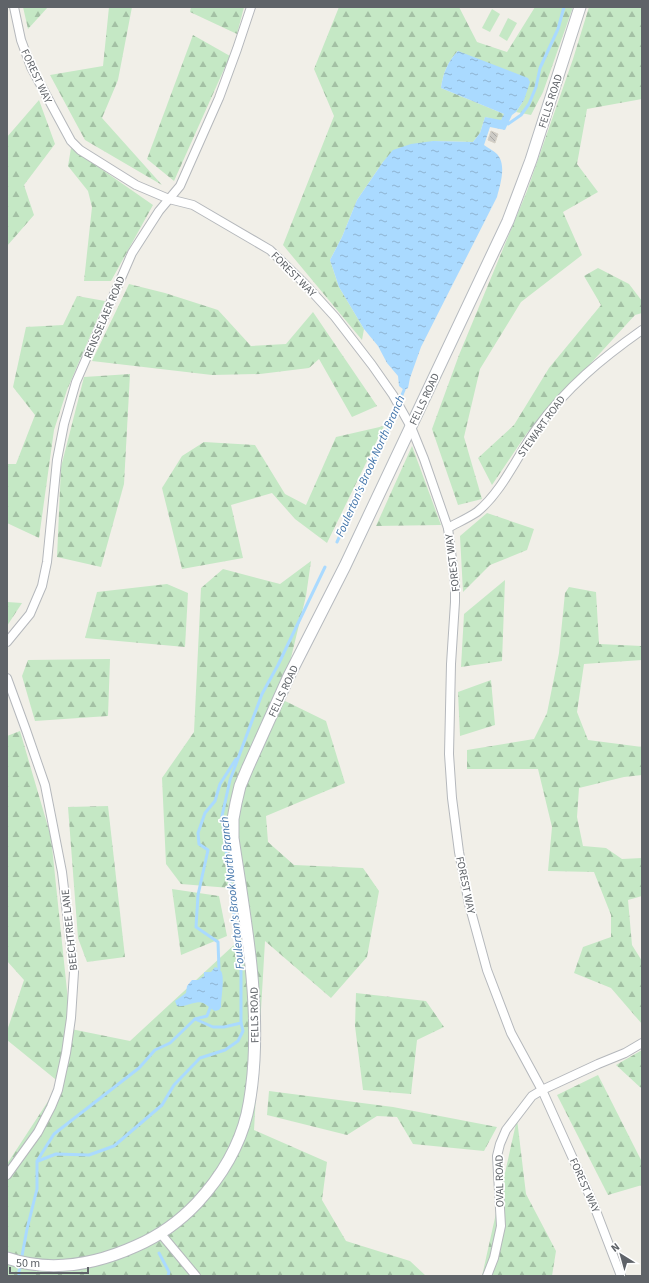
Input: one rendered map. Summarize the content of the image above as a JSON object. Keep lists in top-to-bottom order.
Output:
{
  "streets": {
    "street": [
      "FOREST WAY",
      "FELLS ROAD",
      "RENSSELAER ROAD",
      "STEWART ROAD",
      "BEECHTREE LANE",
      "OVAL ROAD"
    ]
  },
  "crossings": [
    ["FOREST WAY", "FELLS ROAD"],
    ["FOREST WAY", "RENSSELAER ROAD"],
    ["FOREST WAY", "STEWART ROAD"],
    ["FOREST WAY", "OVAL ROAD"]
  ],
  "water": ["Foulerton's Brook North Branch"],
  "scale_bar": "50 m",
  "north": "top left"
}
